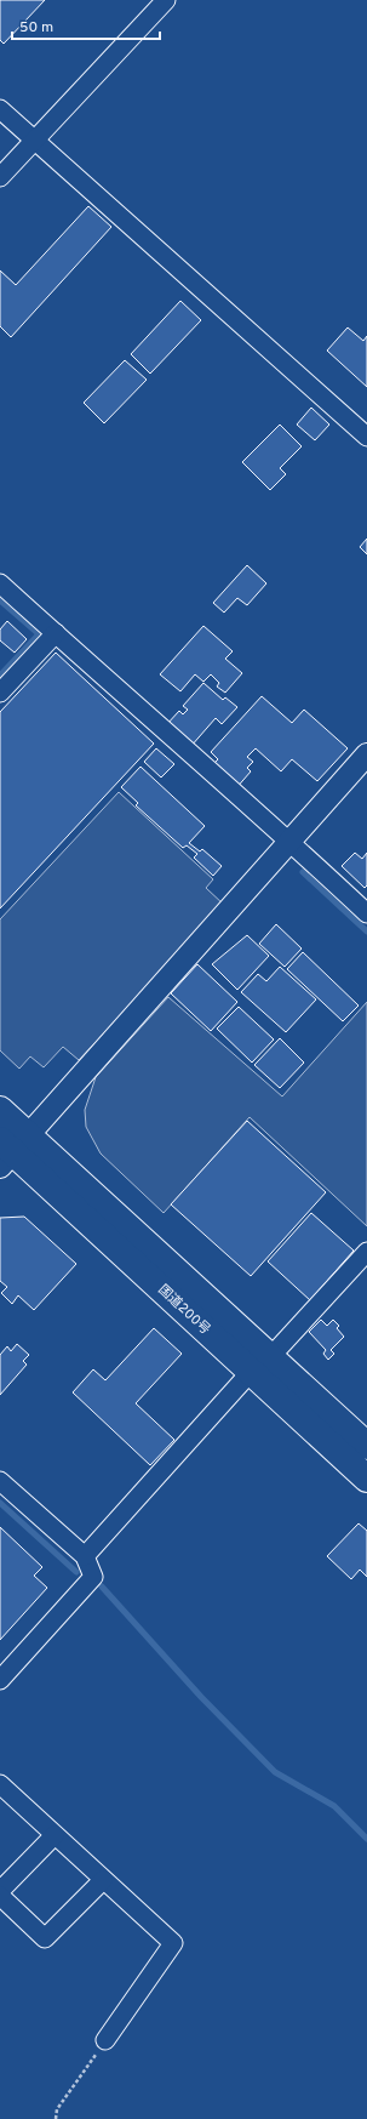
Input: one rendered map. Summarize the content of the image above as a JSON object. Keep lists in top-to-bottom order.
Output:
{
  "streets": {
    "highway": ["国道200号"]
  },
  "scale_bar": "50 m"
}
